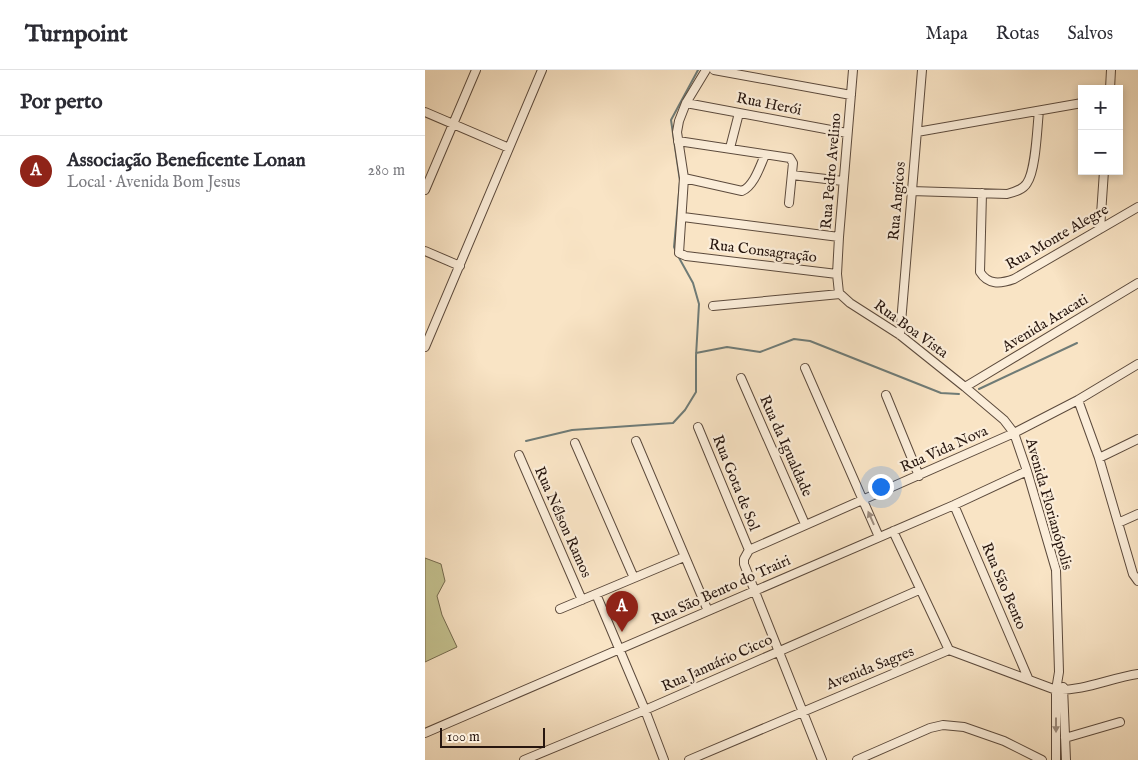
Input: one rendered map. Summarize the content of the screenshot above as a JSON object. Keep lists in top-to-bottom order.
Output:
{
  "streets": {
    "street": [
      "Rua Herói",
      "Rua Pedro Avelino",
      "Rua Angicos",
      "Rua Monte Alegre",
      "Rua Consagração",
      "Avenida Aracati",
      "Rua Boa Vista",
      "Rua da Igualdade",
      "Rua Vida Nova",
      "Rua Gota de Sol",
      "Avenida Florianópolis",
      "Rua Nélson Ramos",
      "Rua São Bento",
      "Rua São Bento do Trairi",
      "Rua Januário Cicco",
      "Avenida Sagres"
    ]
  },
  "crossings": [
    ["Rua Herói", "Rua Pedro Avelino"],
    ["Rua Pedro Avelino", "Rua Consagração"],
    ["Rua Angicos", "Rua Boa Vista"],
    ["Avenida Aracati", "Rua Boa Vista"],
    ["Rua da Igualdade", "Rua Vida Nova"],
    ["Rua Vida Nova", "Rua Gota de Sol"],
    ["Rua Vida Nova", "Avenida Florianópolis"],
    ["Avenida Florianópolis", "Rua São Bento do Trairi"],
    ["Rua São Bento", "Rua São Bento do Trairi"]
  ],
  "scale_bar": "100 m",
  "page": {
    "header": "Turnpoint",
    "nav": ["Mapa", "Rotas", "Salvos"],
    "heading": "Por perto",
    "map_buttons": ["+", "−"],
    "list": [
      {
        "mark": "A",
        "name": "Associação Beneficente Lonan",
        "note": "Local · Avenida Bom Jesus",
        "value": "280 m"
      }
    ],
    "pins": "A",
    "scale": "100 m"
  }
}
